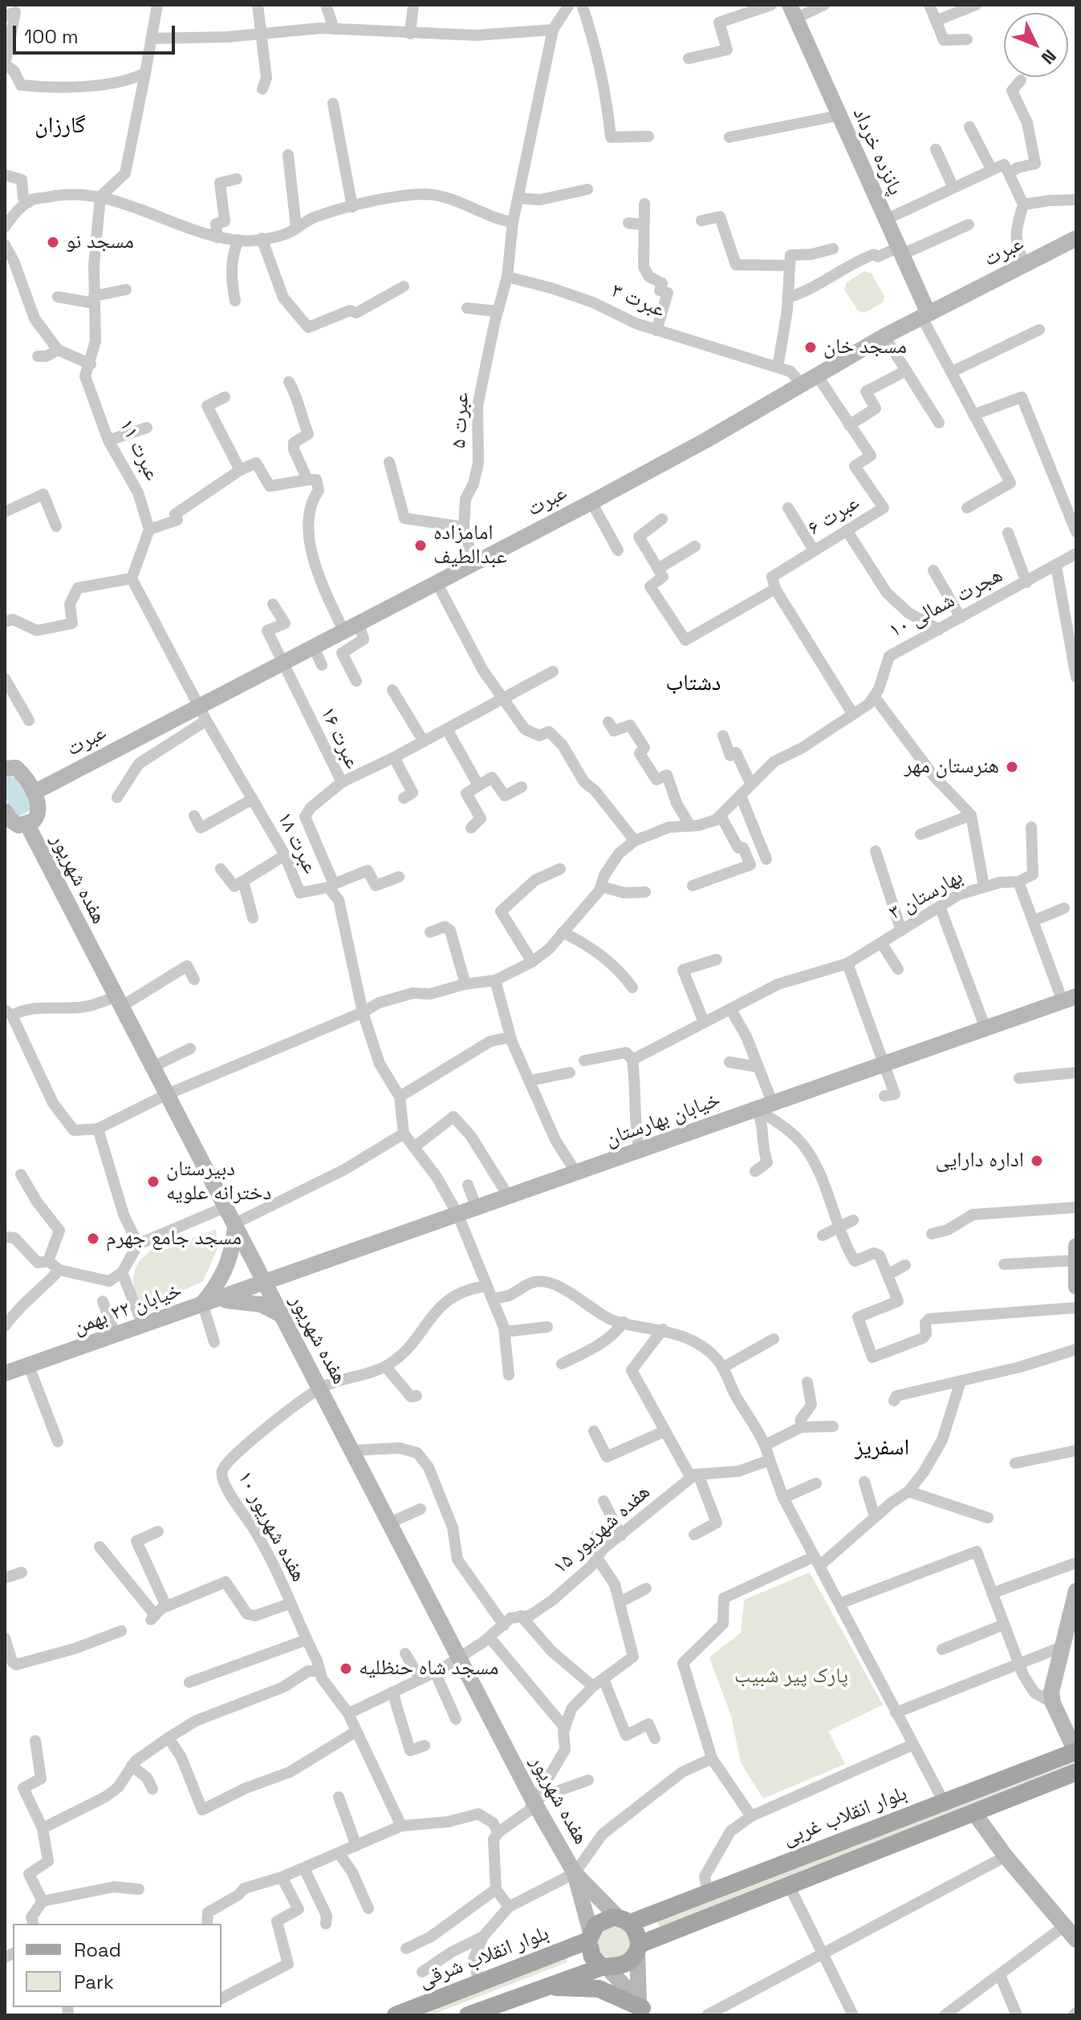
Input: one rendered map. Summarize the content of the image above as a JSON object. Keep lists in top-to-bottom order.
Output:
{
  "streets": {
    "main road": [
      "پانزده خرداد",
      "عبرت",
      "هفده شهریور",
      "خیابان بهارستان",
      "خیابان ۲۲ بهمن",
      "بلوار انقلاب غربی",
      "بلوار انقلاب شرقی"
    ],
    "street": [
      "عبرت ۳",
      "عبرت ۵",
      "عبرت ۱۱",
      "عبرت ۶",
      "هجرت شمالی ۱۰",
      "عبرت ۱۶",
      "عبرت ۱۸",
      "بهارستان ۳",
      "هفده شهریور ۱۰",
      "هفده شهریور ۱۵"
    ]
  },
  "crossings": [
    ["پانزده خرداد", "عبرت"],
    ["عبرت", "عبرت ۳"],
    ["عبرت", "عبرت ۵"],
    ["عبرت", "عبرت ۶"],
    ["عبرت", "عبرت ۱۶"],
    ["عبرت", "عبرت ۱۸"],
    ["عبرت ۳", "عبرت ۵"],
    ["عبرت ۱۶", "عبرت ۱۸"],
    ["هفده شهریور", "خیابان بهارستان"],
    ["هفده شهریور", "خیابان ۲۲ بهمن"],
    ["هفده شهریور", "هفده شهریور ۱۰"],
    ["هفده شهریور", "هفده شهریور ۱۵"],
    ["هفده شهریور", "بلوار انقلاب غربی"],
    ["هفده شهریور", "بلوار انقلاب شرقی"],
    ["خیابان بهارستان", "خیابان ۲۲ بهمن"],
    ["هفده شهریور ۱۰", "هفده شهریور ۱۵"],
    ["بلوار انقلاب غربی", "بلوار انقلاب شرقی"]
  ],
  "districts": ["گارزان", "دشتاب", "اسفریز"],
  "parks": ["پارک پیر شبیب"],
  "places": [
    "مسجد نو",
    "مسجد خان",
    "امامزاده عبدالطیف",
    "هنرستان مهر",
    "اداره دارایی",
    "دبیرستان دخترانه علویه",
    "مسجد جامع جهرم",
    "مسجد شاه حنظلیه"
  ],
  "legend": ["Road", "Park"],
  "scale_bar": "100 m",
  "north": "bottom right"
}
